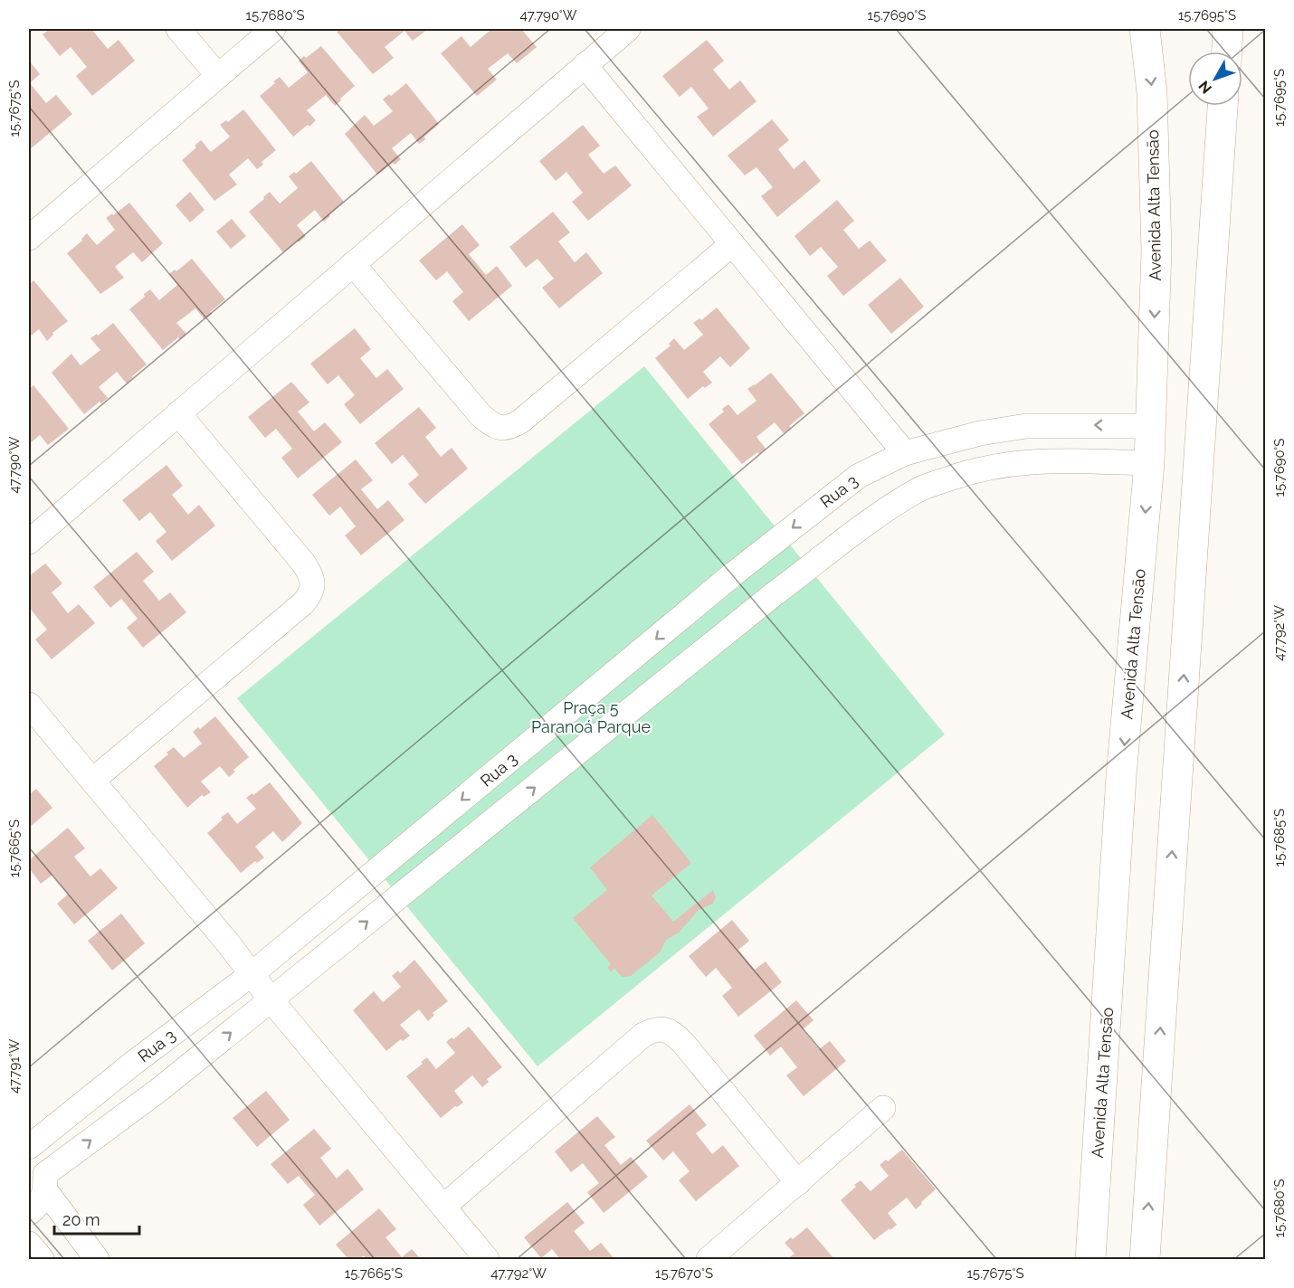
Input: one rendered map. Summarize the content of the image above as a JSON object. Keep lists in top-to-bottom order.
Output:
{
  "streets": {
    "street": ["Avenida Alta Tensāo", "Rua 3"]
  },
  "crossings": [
    ["Avenida Alta Tensāo", "Rua 3"]
  ],
  "parks": ["Praça 5 Paranoá Parque"],
  "scale_bar": "20 m",
  "north": "bottom left",
  "coordinates": [
    "15.7680°S",
    "47.790°W",
    "15.7690°S",
    "15.7695°S",
    "15.7675°S",
    "47.792°W",
    "15.7685°S",
    "15.7665°S",
    "47.791°W",
    "15.7670°S"
  ]
}
